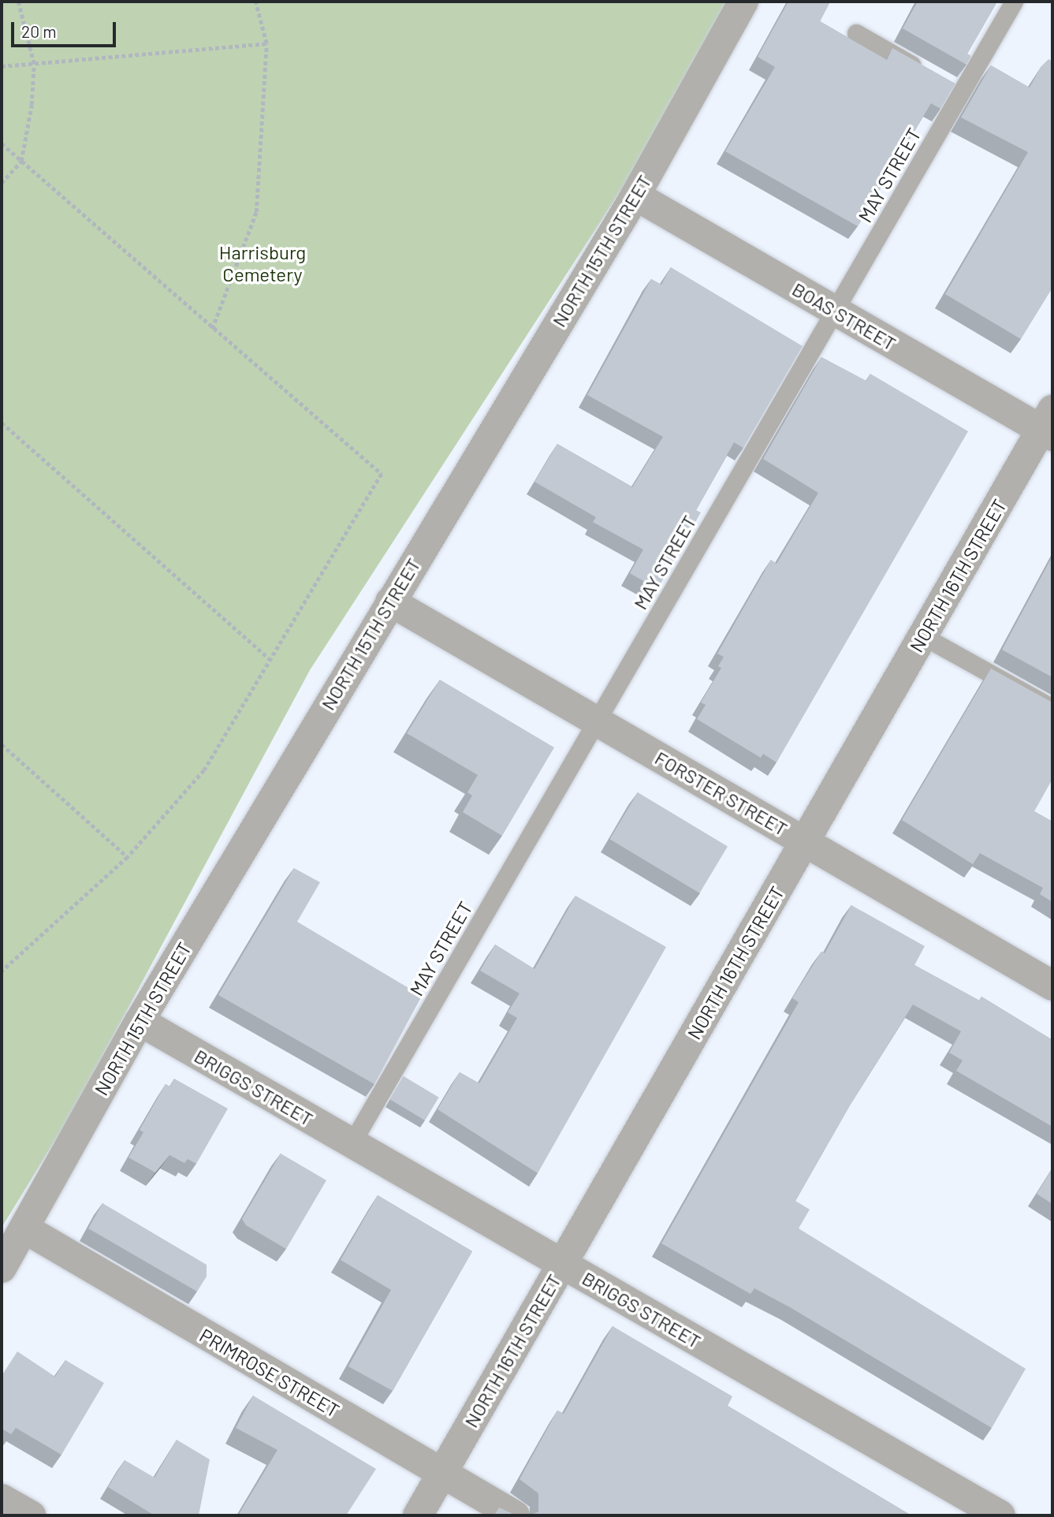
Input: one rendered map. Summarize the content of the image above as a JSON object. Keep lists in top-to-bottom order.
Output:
{
  "streets": {
    "street": [
      "NORTH 15TH STREET",
      "BOAS STREET",
      "NORTH 16TH STREET",
      "FORSTER STREET",
      "BRIGGS STREET",
      "PRIMROSE STREET"
    ],
    "lane": ["MAY STREET"]
  },
  "crossings": [
    ["MAY STREET", "BOAS STREET"],
    ["MAY STREET", "FORSTER STREET"],
    ["MAY STREET", "BRIGGS STREET"],
    ["NORTH 15TH STREET", "BOAS STREET"],
    ["NORTH 15TH STREET", "FORSTER STREET"],
    ["NORTH 15TH STREET", "BRIGGS STREET"],
    ["NORTH 15TH STREET", "PRIMROSE STREET"],
    ["BOAS STREET", "NORTH 16TH STREET"],
    ["NORTH 16TH STREET", "FORSTER STREET"],
    ["NORTH 16TH STREET", "BRIGGS STREET"],
    ["NORTH 16TH STREET", "PRIMROSE STREET"]
  ],
  "parks": ["Harrisburg Cemetery"],
  "scale_bar": "20 m"
}
